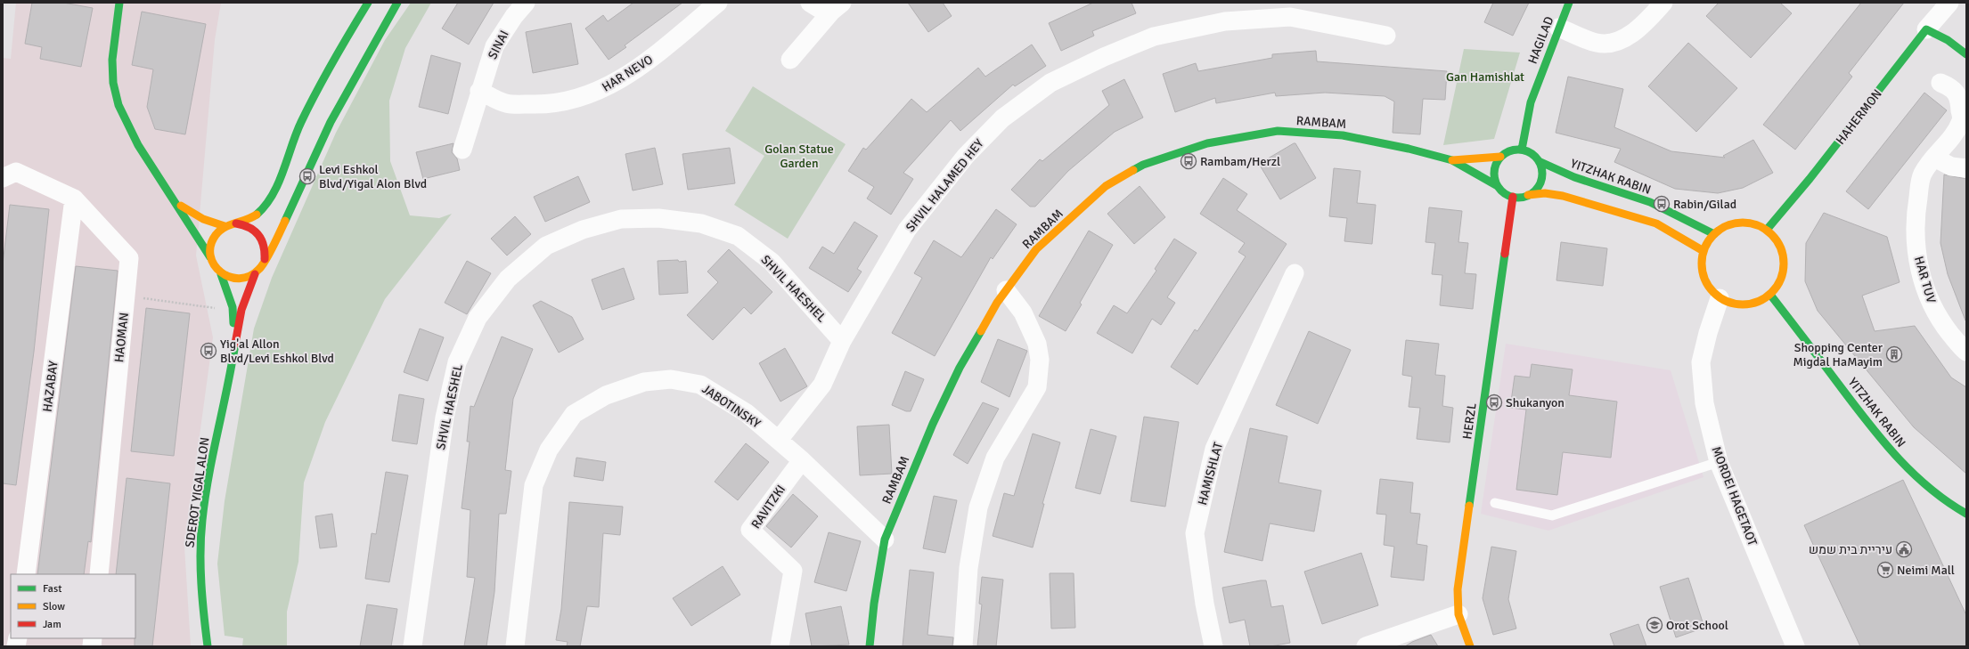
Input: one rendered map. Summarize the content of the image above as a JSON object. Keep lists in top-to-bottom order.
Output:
{
  "streets": {
    "street": [
      "HAGILAD",
      "SINAI",
      "HAR NEVO",
      "HAHERMON",
      "RAMBAM",
      "YITZHAK RABIN",
      "SHVIL HALAMED HEY",
      "HAR TUV",
      "SHVIL HAESHEL",
      "HAOMAN",
      "HAZABAY",
      "JABOTINSKY",
      "HERZL",
      "HAMISHLAT",
      "SDEROT YIGAL ALON",
      "MORDEI HAGETAOT",
      "RAVITZKI"
    ]
  },
  "crossings": [
    ["HAGILAD", "RAMBAM"],
    ["HAGILAD", "YITZHAK RABIN"],
    ["HAGILAD", "HERZL"],
    ["SINAI", "HAR NEVO"],
    ["HAHERMON", "YITZHAK RABIN"],
    ["HAHERMON", "MORDEI HAGETAOT"],
    ["RAMBAM", "YITZHAK RABIN"],
    ["RAMBAM", "JABOTINSKY"],
    ["RAMBAM", "HERZL"],
    ["YITZHAK RABIN", "HERZL"],
    ["YITZHAK RABIN", "MORDEI HAGETAOT"],
    ["SHVIL HALAMED HEY", "SHVIL HAESHEL"],
    ["SHVIL HALAMED HEY", "JABOTINSKY"],
    ["HAOMAN", "HAZABAY"],
    ["JABOTINSKY", "RAVITZKI"]
  ],
  "parks": ["Gan Hamishlat", "Golan Statue Garden"],
  "places": {
    "bus stop": [
      "Rambam/Herzl",
      "Levi Eshkol Blvd/Yigal Alon Blvd",
      "Rabin/Gilad",
      "Yig'al Allon Blvd/Levi Eshkol Blvd",
      "Shukanyon"
    ],
    "building": ["Shopping Center Migdal HaMayim"],
    "public building": ["עיריית בית שמש"],
    "supermarket": ["Neimi Mall"],
    "school or university": ["Orot School"]
  },
  "legend": ["Fast", "Slow", "Jam"]
}
